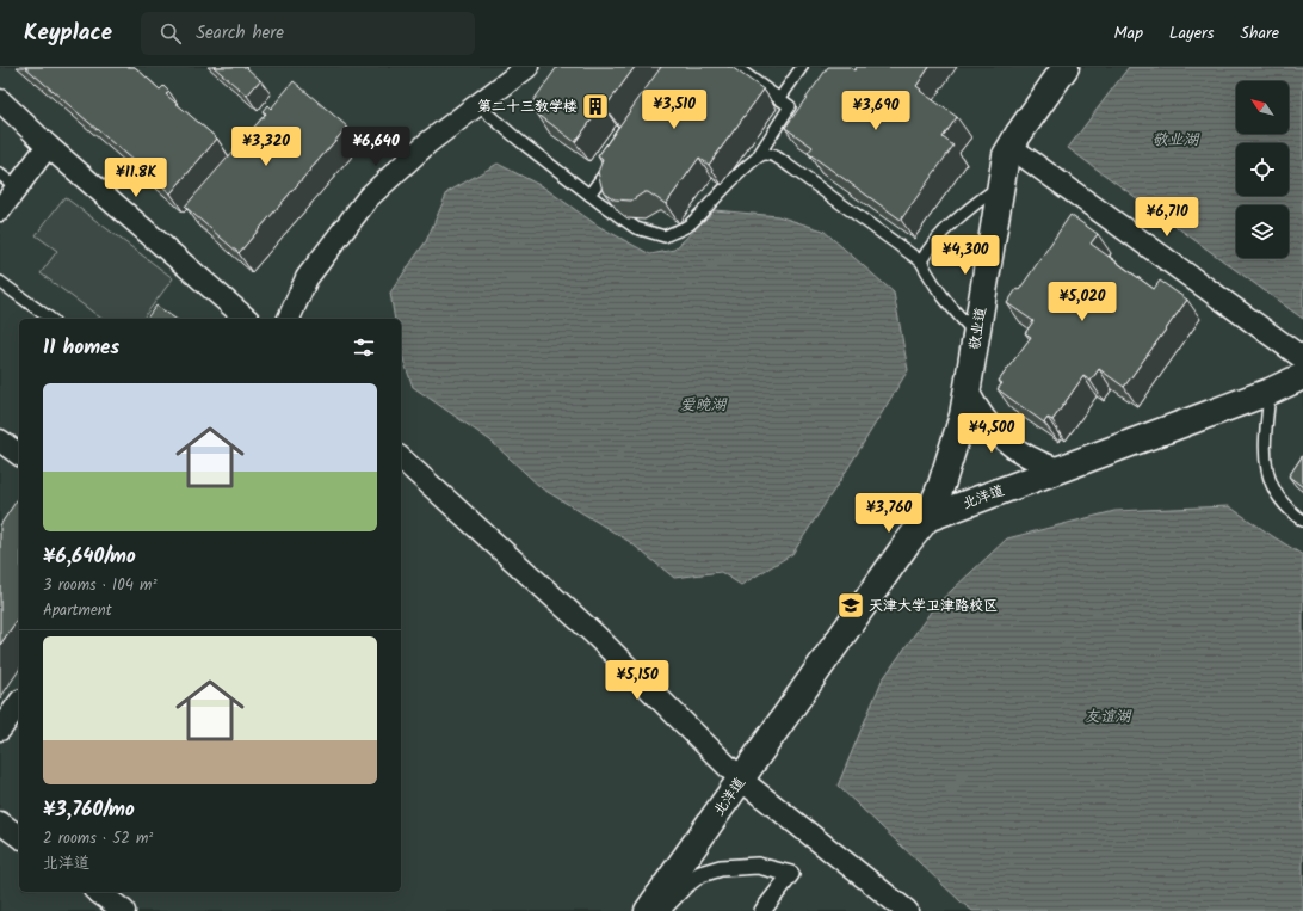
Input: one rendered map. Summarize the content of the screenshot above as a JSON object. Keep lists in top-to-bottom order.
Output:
{
  "streets": {
    "street": ["敬业道", "北洋道"]
  },
  "crossings": [
    ["敬业道", "北洋道"]
  ],
  "water": ["敬业湖", "爱晚湖", "友谊湖"],
  "places": {
    "building": ["第二十三教学楼"],
    "school or university": ["天津大学卫津路校区"]
  },
  "north": "top left",
  "page": {
    "header": "Keyplace",
    "search": "Search here",
    "nav": ["Map", "Layers", "Share"],
    "price": [
      "¥3,510",
      "¥3,690",
      "¥3,320",
      "¥6,640",
      "¥11.8K",
      "¥6,710",
      "¥4,300",
      "¥5,020",
      "¥4,500",
      "¥3,760",
      "¥5,150"
    ],
    "heading": "11 homes",
    "list": [
      {
        "name": "¥6,640/mo",
        "note": "3 rooms · 104 m² · Apartment"
      },
      {
        "name": "¥3,760/mo",
        "note": "2 rooms · 52 m² · 北洋道"
      }
    ]
  }
}
